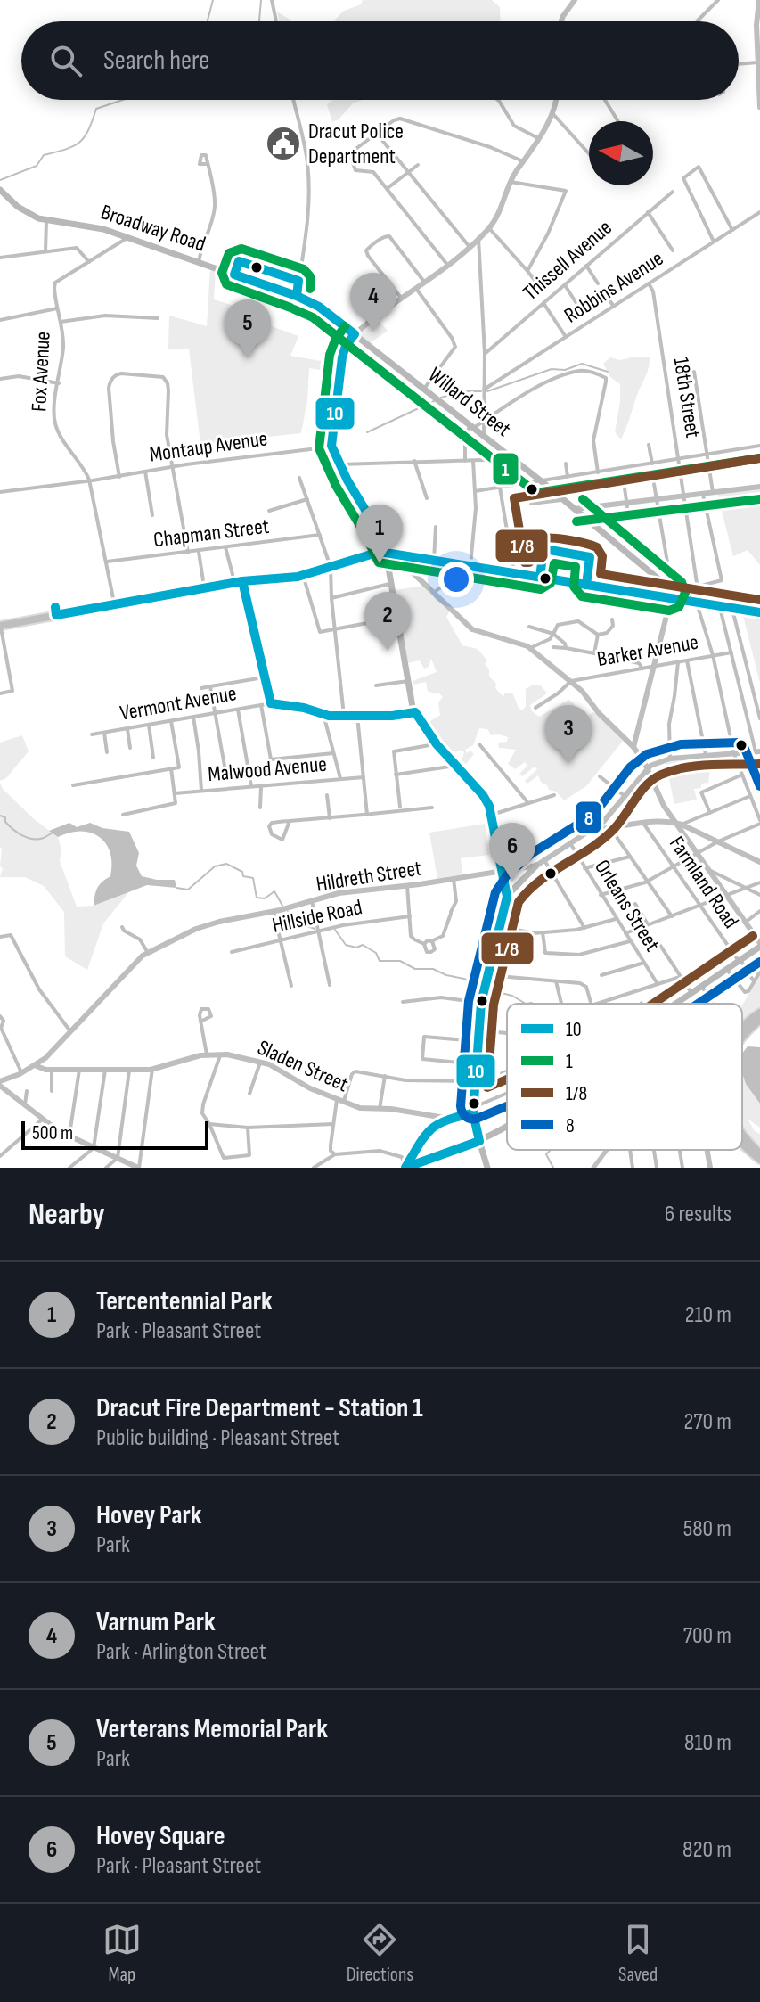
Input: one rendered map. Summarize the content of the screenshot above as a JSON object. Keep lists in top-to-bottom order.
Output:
{
  "streets": {
    "main road": ["Broadway Road", "Willard Street"],
    "street": [
      "Thissell Avenue",
      "Robbins Avenue",
      "Fox Avenue",
      "18th Street",
      "Montaup Avenue",
      "Chapman Street",
      "Barker Avenue",
      "Vermont Avenue",
      "Malwood Avenue",
      "Hildreth Street",
      "Farmland Road",
      "Orleans Street",
      "Hillside Road",
      "Sladen Street"
    ]
  },
  "crossings": [
    ["Broadway Road", "Fox Avenue"],
    ["Broadway Road", "Willard Street"],
    ["Robbins Avenue", "18th Street"],
    ["Fox Avenue", "Montaup Avenue"],
    ["Fox Avenue", "Chapman Street"],
    ["18th Street", "Barker Avenue"],
    ["18th Street", "Hildreth Street"],
    ["Hildreth Street", "Orleans Street"],
    ["Hildreth Street", "Sladen Street"]
  ],
  "places": {
    "public building": ["Dracut Police Department"]
  },
  "lines": [
    "transit line 1",
    "transit line 10",
    "transit line 1/8",
    "transit line 8"
  ],
  "legend": [
    "10",
    "1",
    "1/8",
    "8"
  ],
  "scale_bar": "500 m",
  "north": "left",
  "page": {
    "search": "Search here",
    "pins": [
      "4",
      "5",
      "1",
      "2",
      "3",
      "6"
    ],
    "scale": "500 m",
    "heading": ["Nearby", "6 results"],
    "list": [
      {
        "mark": "1",
        "name": "Tercentennial Park",
        "note": "Park · Pleasant Street",
        "value": "210 m"
      },
      {
        "mark": "2",
        "name": "Dracut Fire Department - Station 1",
        "note": "Public building · Pleasant Street",
        "value": "270 m"
      },
      {
        "mark": "3",
        "name": "Hovey Park",
        "note": "Park",
        "value": "580 m"
      },
      {
        "mark": "4",
        "name": "Varnum Park",
        "note": "Park · Arlington Street",
        "value": "700 m"
      },
      {
        "mark": "5",
        "name": "Verterans Memorial Park",
        "note": "Park",
        "value": "810 m"
      },
      {
        "mark": "6",
        "name": "Hovey Square",
        "note": "Park · Pleasant Street",
        "value": "820 m"
      }
    ],
    "nav": ["Map", "Directions", "Saved"]
  }
}
